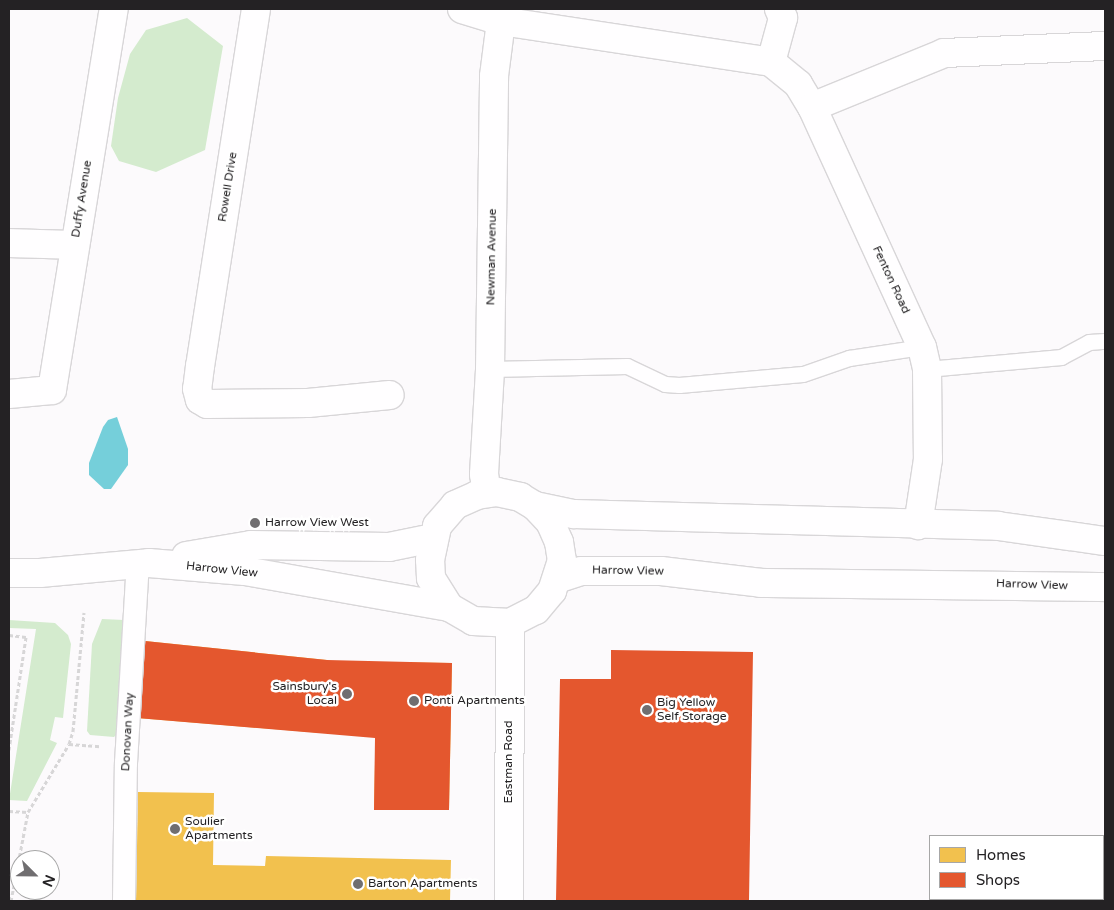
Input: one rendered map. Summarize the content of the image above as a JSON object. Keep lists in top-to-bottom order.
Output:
{
  "streets": {
    "street": [
      "Rowell Drive",
      "Duffy Avenue",
      "Newman Avenue",
      "Fenton Road",
      "Harrow View",
      "Donovan Way",
      "Eastman Road"
    ]
  },
  "crossings": [
    ["Newman Avenue", "Harrow View"],
    ["Newman Avenue", "Eastman Road"],
    ["Harrow View", "Donovan Way"],
    ["Harrow View", "Eastman Road"]
  ],
  "places": [
    "Harrow View West",
    "Sainsbury's Local",
    "Ponti Apartments",
    "Big Yellow Self Storage",
    "Soulier Apartments",
    "Barton Apartments"
  ],
  "legend": ["Homes", "Shops"],
  "north": "bottom right"
}
